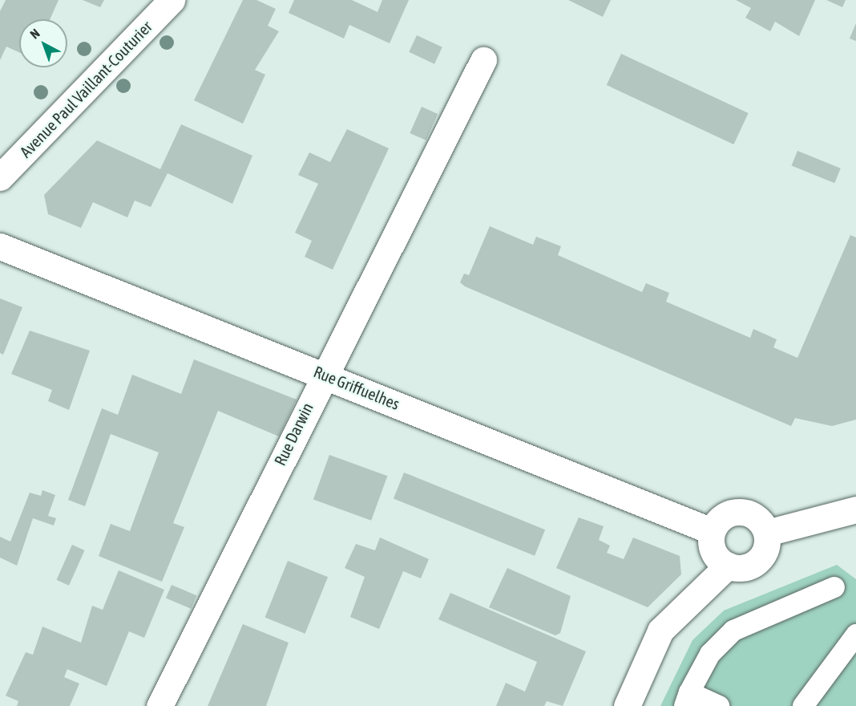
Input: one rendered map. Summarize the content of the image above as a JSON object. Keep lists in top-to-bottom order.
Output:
{
  "streets": {
    "street": ["Avenue Paul Vaillant-Couturier", "Rue Griffuelhes", "Rue Darwin"]
  },
  "crossings": [
    ["Rue Griffuelhes", "Rue Darwin"]
  ],
  "north": "top left"
}
